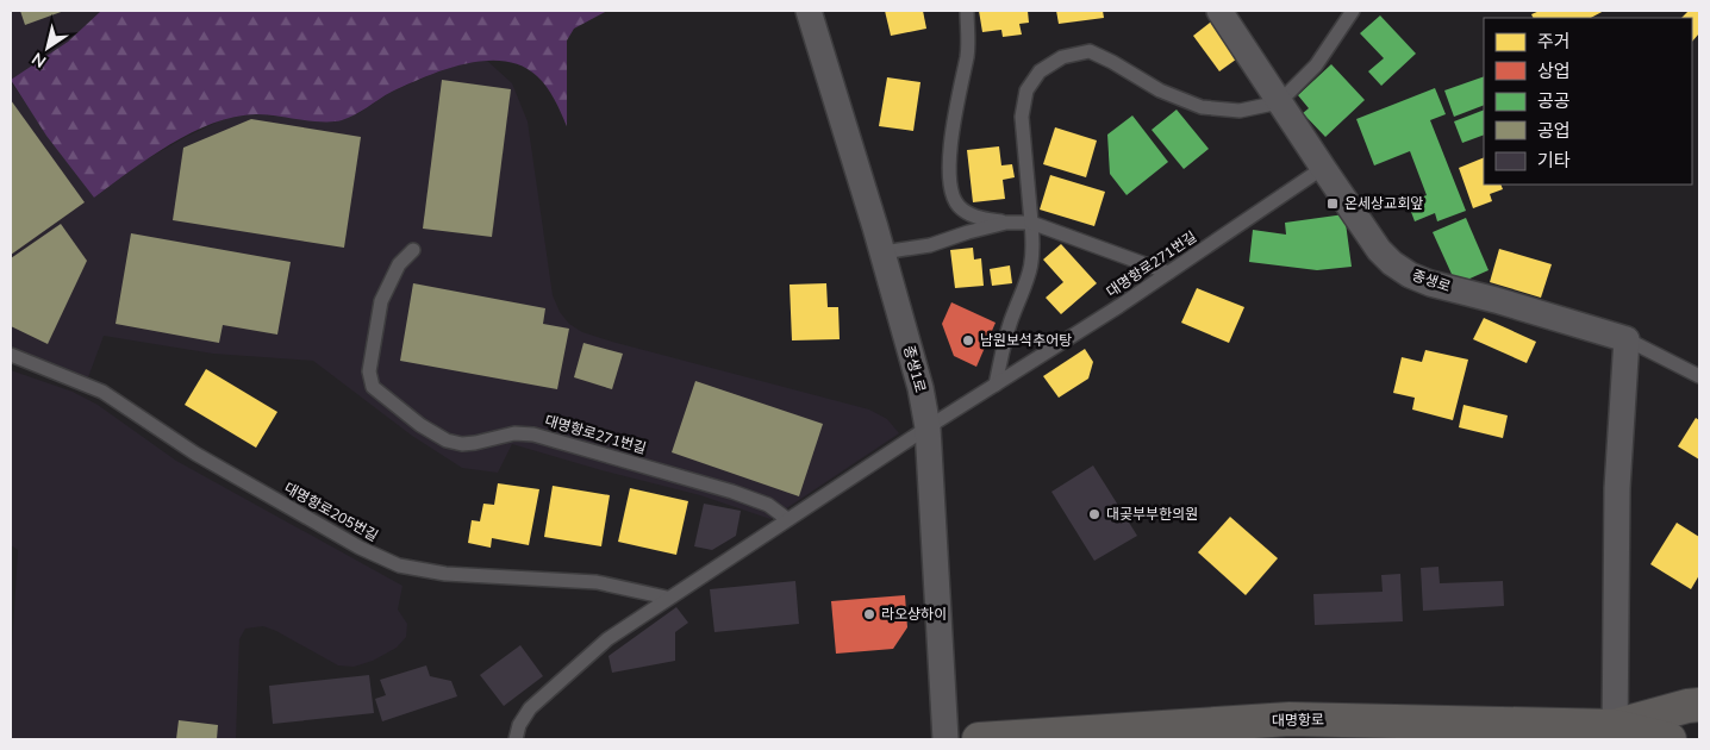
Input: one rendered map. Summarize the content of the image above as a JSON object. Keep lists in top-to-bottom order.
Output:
{
  "streets": {
    "main road": ["대명항로"],
    "street": ["종생로", "종생1로"],
    "lane": ["대명항로271번길", "대명항로205번길"]
  },
  "crossings": [
    ["대명항로271번길", "종생로"],
    ["대명항로271번길", "종생1로"],
    ["대명항로271번길", "대명항로205번길"]
  ],
  "places": {
    "transit": ["온세상교회앞"],
    "other": ["남원보석추어탕", "대곶부부한의원", "라오샹하이"]
  },
  "legend": [
    "주거",
    "상업",
    "공공",
    "공업",
    "기타"
  ],
  "north": "bottom left"
}
